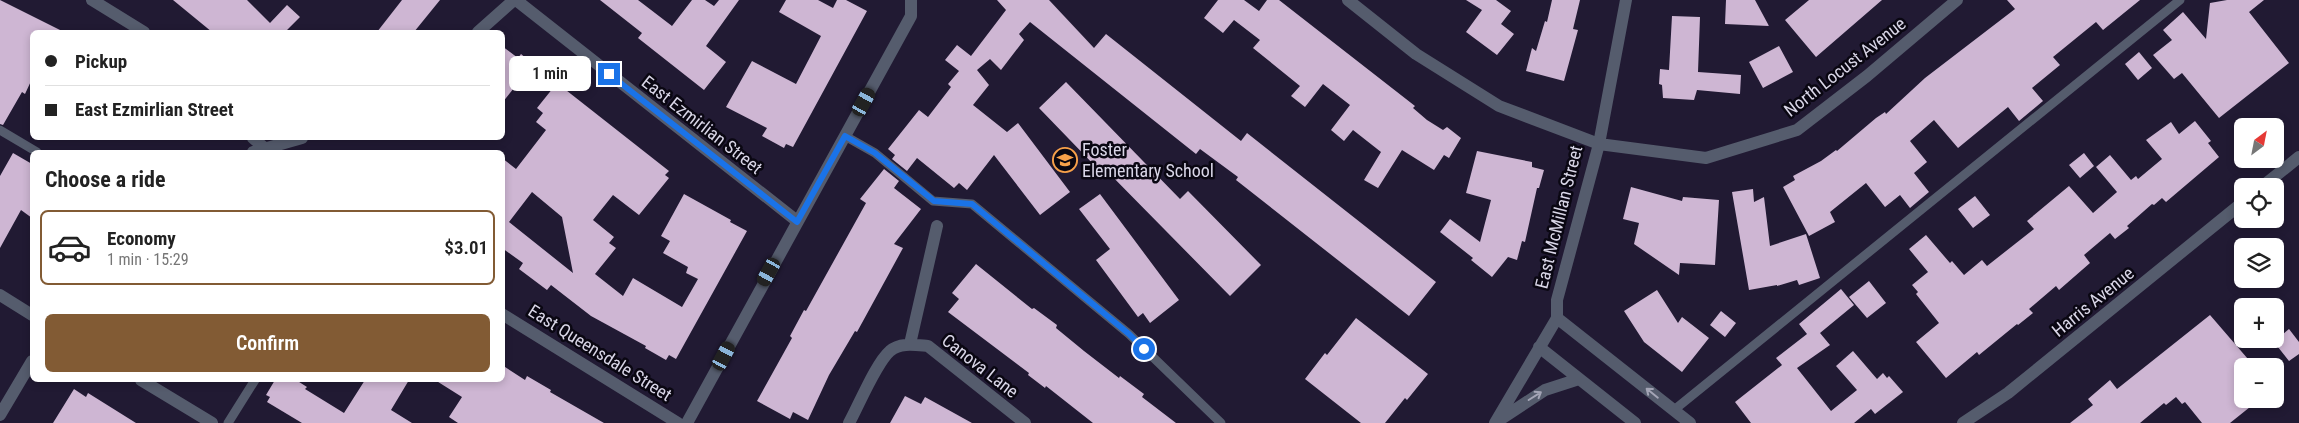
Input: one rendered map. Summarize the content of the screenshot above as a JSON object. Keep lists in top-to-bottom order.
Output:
{
  "streets": {
    "street": [
      "North Locust Avenue",
      "East Ezmirlian Street",
      "East McMillan Street",
      "Harris Avenue",
      "East Queensdale Street",
      "Canova Lane"
    ]
  },
  "crossings": [
    ["North Locust Avenue", "East McMillan Street"]
  ],
  "places": {
    "school or university": ["Foster Elementary School"]
  },
  "north": "top right",
  "page": {
    "banner": ["Pickup", "East Ezmirlian Street"],
    "bubble": "1 min",
    "map_buttons": ["+", "−"],
    "heading": "Choose a ride",
    "list": [
      {
        "name": "Economy",
        "note": "1 min · 15:29",
        "value": "$3.01"
      }
    ],
    "buttons": "Confirm"
  }
}
